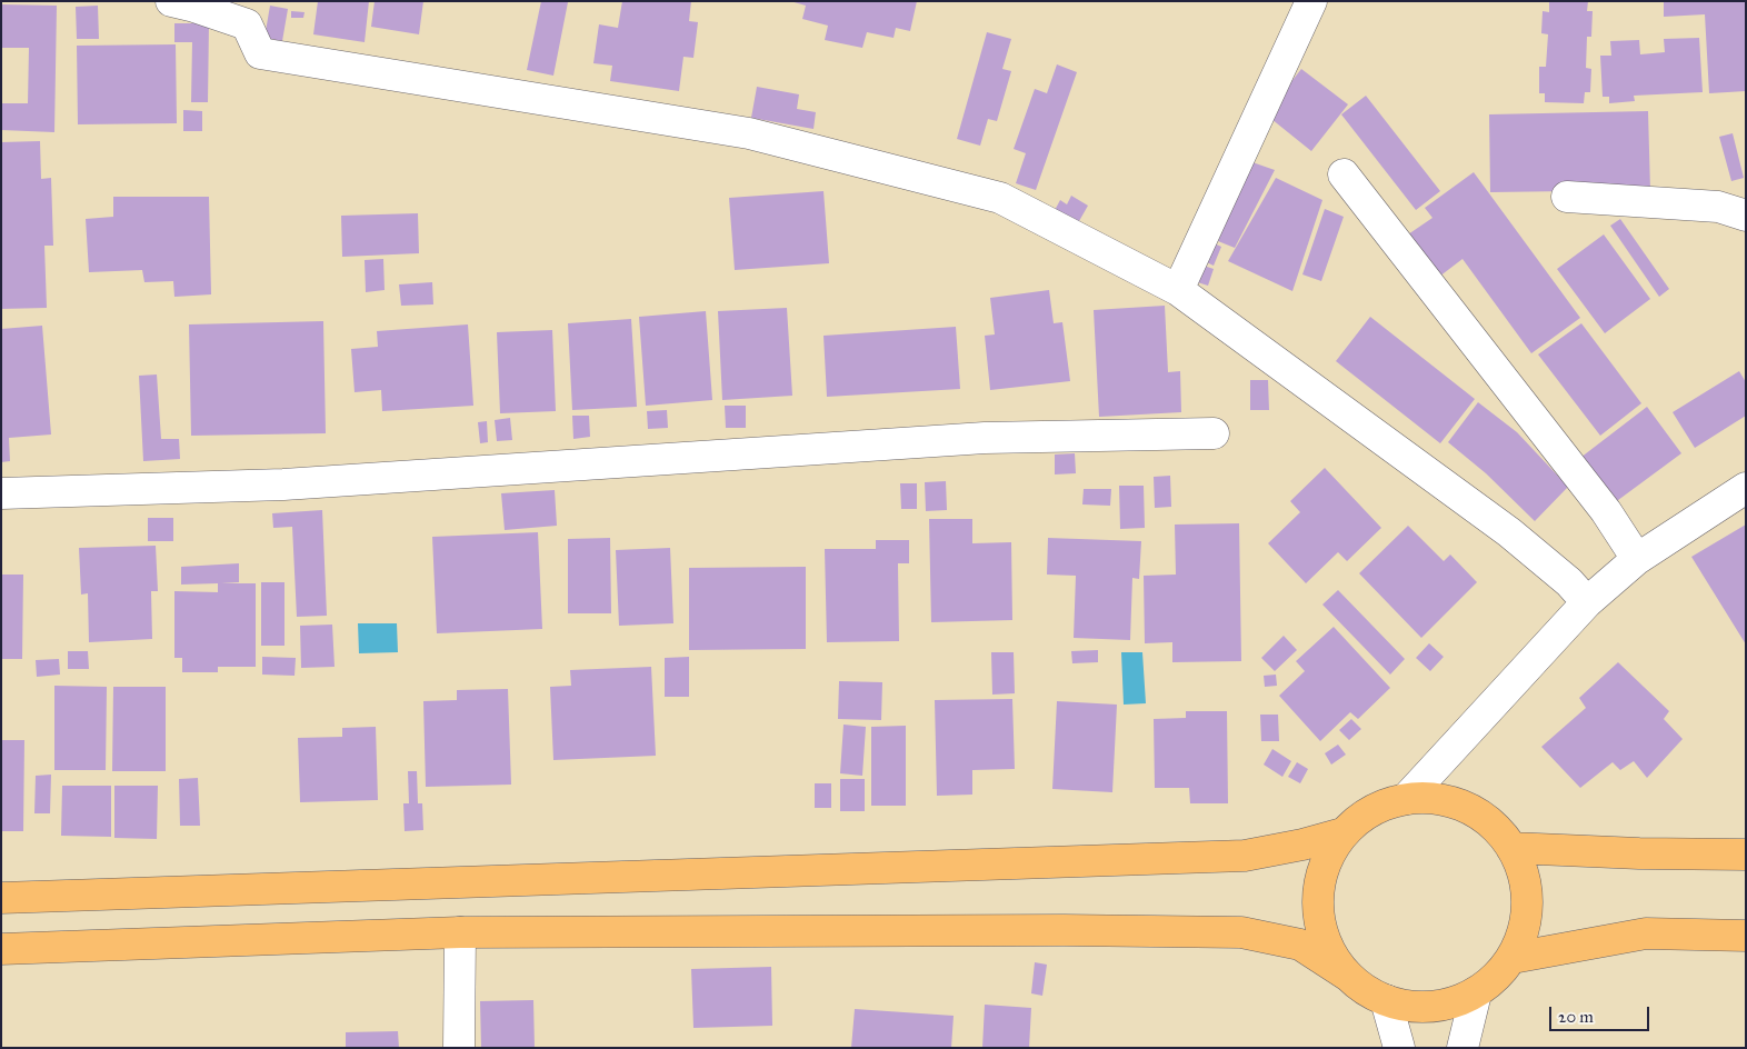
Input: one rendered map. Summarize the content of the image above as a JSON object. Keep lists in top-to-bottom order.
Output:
{
  "scale_bar": "20 m"
}
